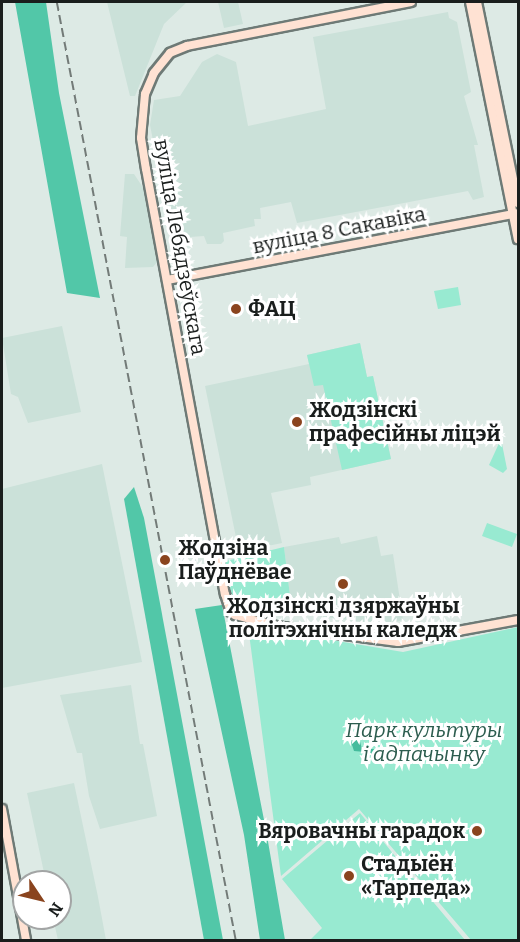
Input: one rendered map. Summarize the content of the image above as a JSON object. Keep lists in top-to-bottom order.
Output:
{
  "streets": {
    "main road": ["вуліца 8 Сакавіка", "вуліца Лебядзеўскага"]
  },
  "crossings": [
    ["вуліца 8 Сакавіка", "вуліца Лебядзеўскага"]
  ],
  "parks": ["Парк культуры і адпачынку"],
  "places": [
    "ФАЦ",
    "Жодзінскі прафесійны ліцэй",
    "Жодзіна Паўднёвае",
    "Жодзінскі дзяржаўны політэхнічны каледж",
    "Вяровачны гарадок",
    "Стадыён «Тарпеда»"
  ],
  "north": "bottom right"
}
